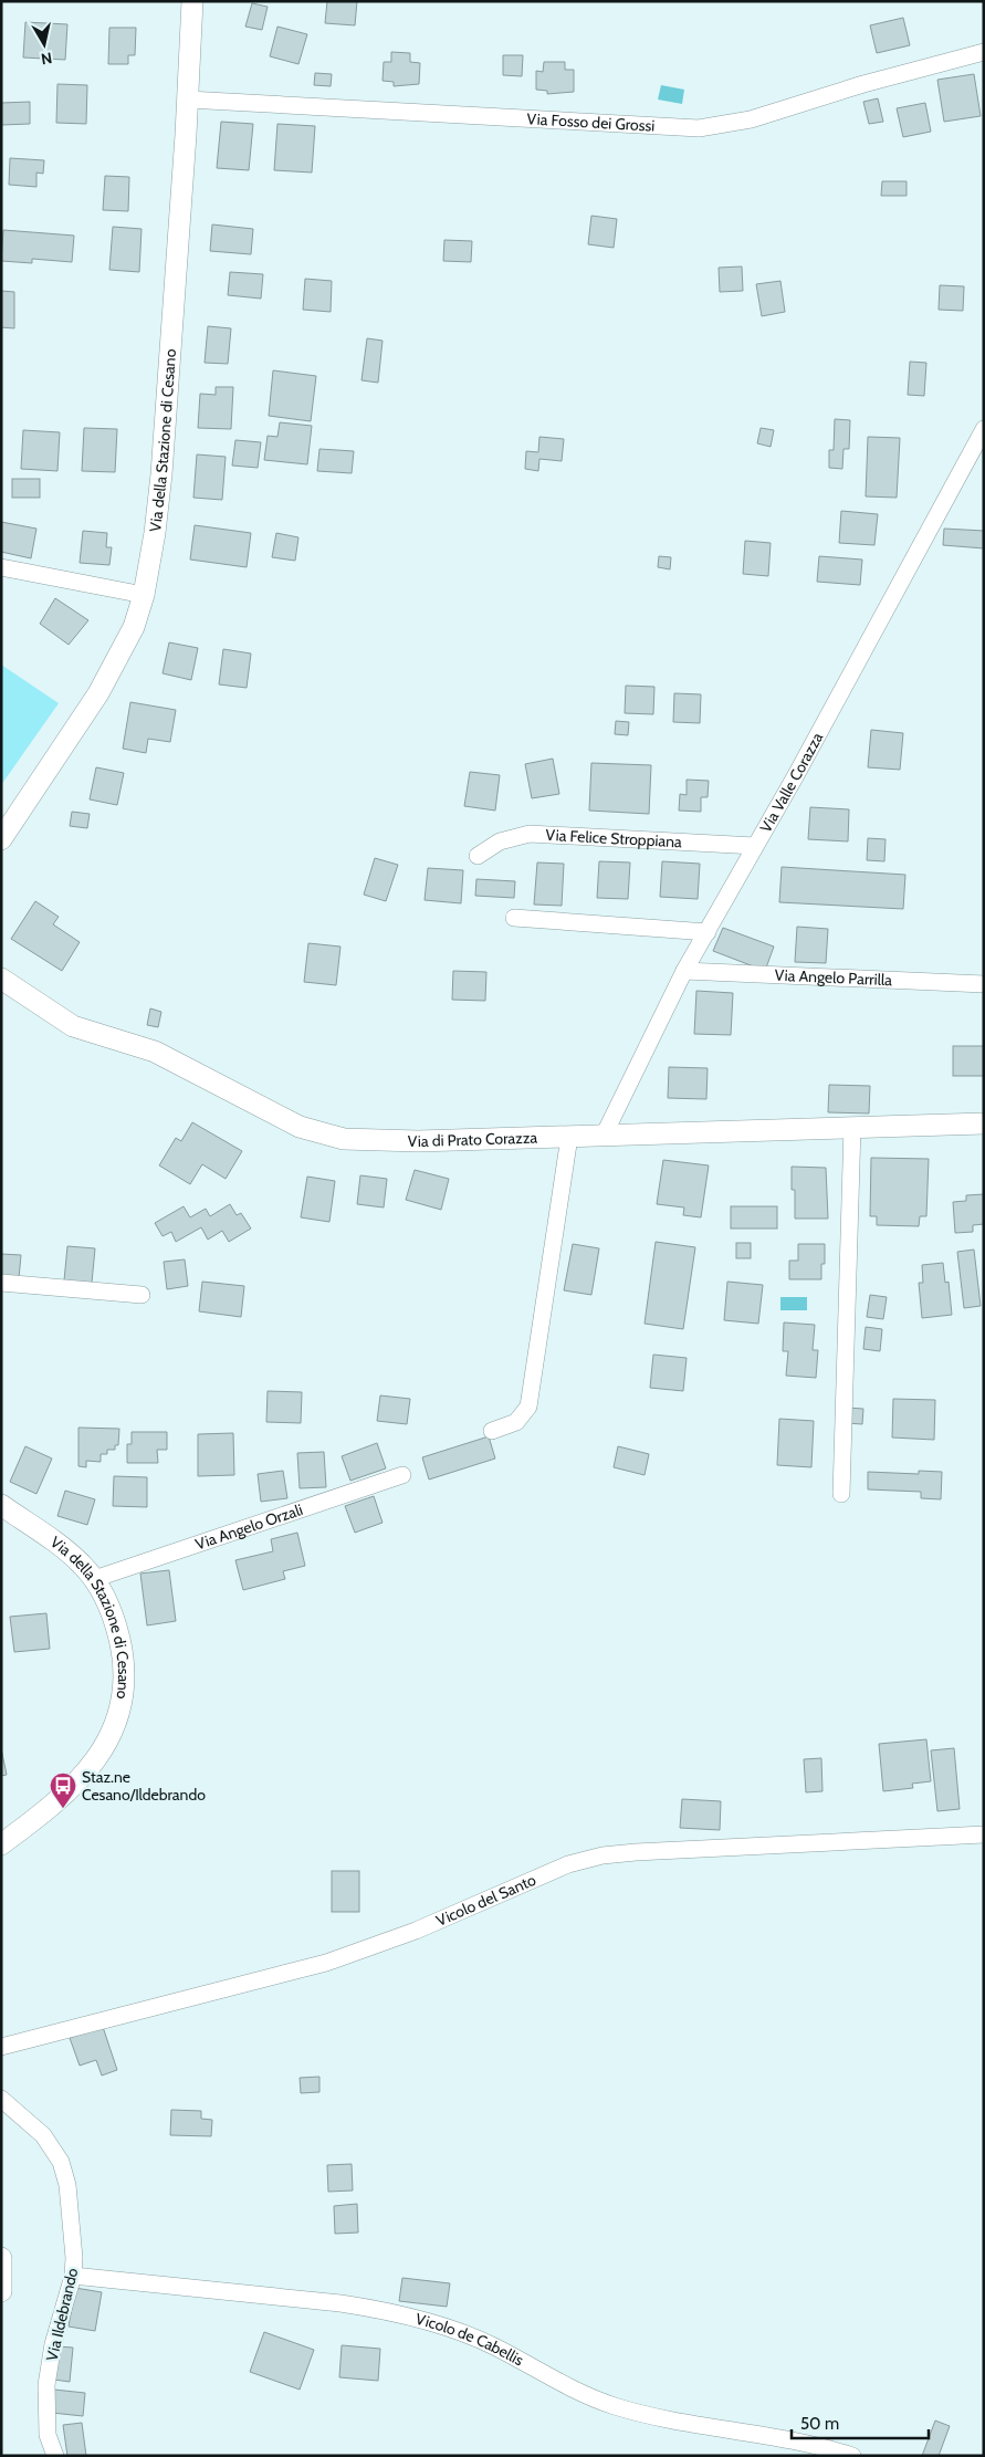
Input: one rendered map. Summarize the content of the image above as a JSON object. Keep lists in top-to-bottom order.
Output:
{
  "streets": {
    "street": [
      "Via Fosso dei Grossi",
      "Via della Stazione di Cesano",
      "Via Valle Corazza",
      "Via Felice Stroppiana",
      "Via Angelo Parrilla",
      "Via di Prato Corazza",
      "Via Angelo Orzali",
      "Vicolo del Santo",
      "Via Ildebrando",
      "Vicolo de Cabellis"
    ]
  },
  "crossings": [
    ["Via Fosso dei Grossi", "Via della Stazione di Cesano"],
    ["Via della Stazione di Cesano", "Via Angelo Orzali"],
    ["Via Valle Corazza", "Via Felice Stroppiana"],
    ["Via Valle Corazza", "Via Angelo Parrilla"],
    ["Via Valle Corazza", "Via di Prato Corazza"],
    ["Via Ildebrando", "Vicolo de Cabellis"]
  ],
  "places": {
    "bus stop": ["Staz.ne Cesano/Ildebrando"]
  },
  "scale_bar": "50 m",
  "north": "bottom"
}
